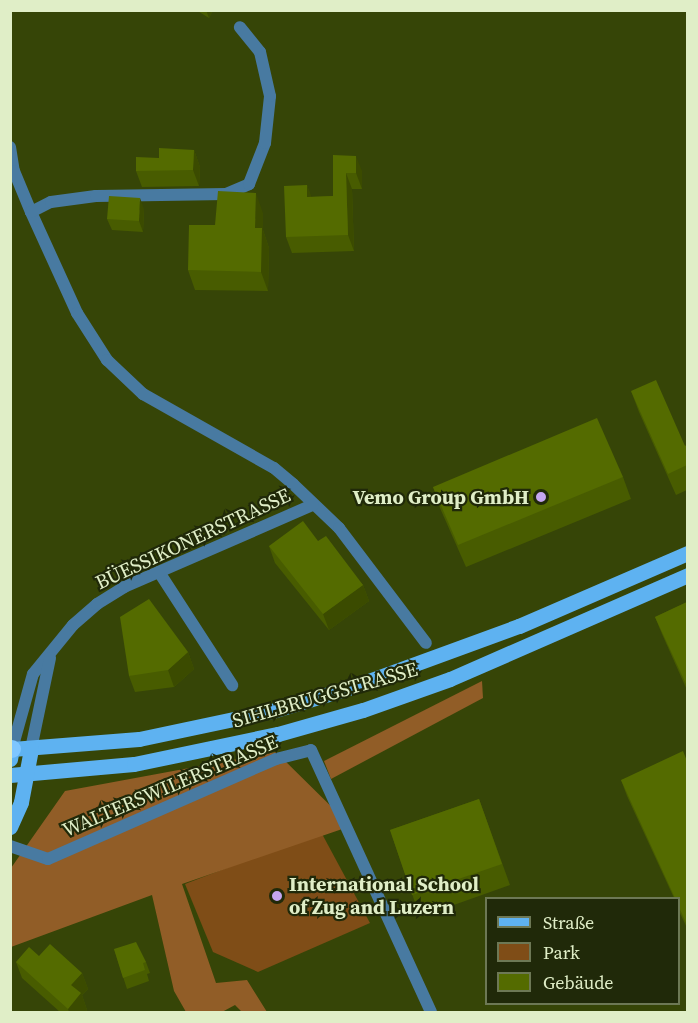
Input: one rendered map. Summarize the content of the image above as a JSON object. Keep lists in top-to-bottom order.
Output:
{
  "streets": {
    "main road": ["SIHLBRUGGSTRASSE"],
    "street": ["BÜESSIKONERSTRASSE", "WALTERSWILERSTRASSE"]
  },
  "crossings": [
    ["BÜESSIKONERSTRASSE", "SIHLBRUGGSTRASSE"]
  ],
  "places": ["Vemo Group GmbH", "International School of Zug and Luzern"],
  "legend": ["Straße", "Park", "Gebäude"]
}
